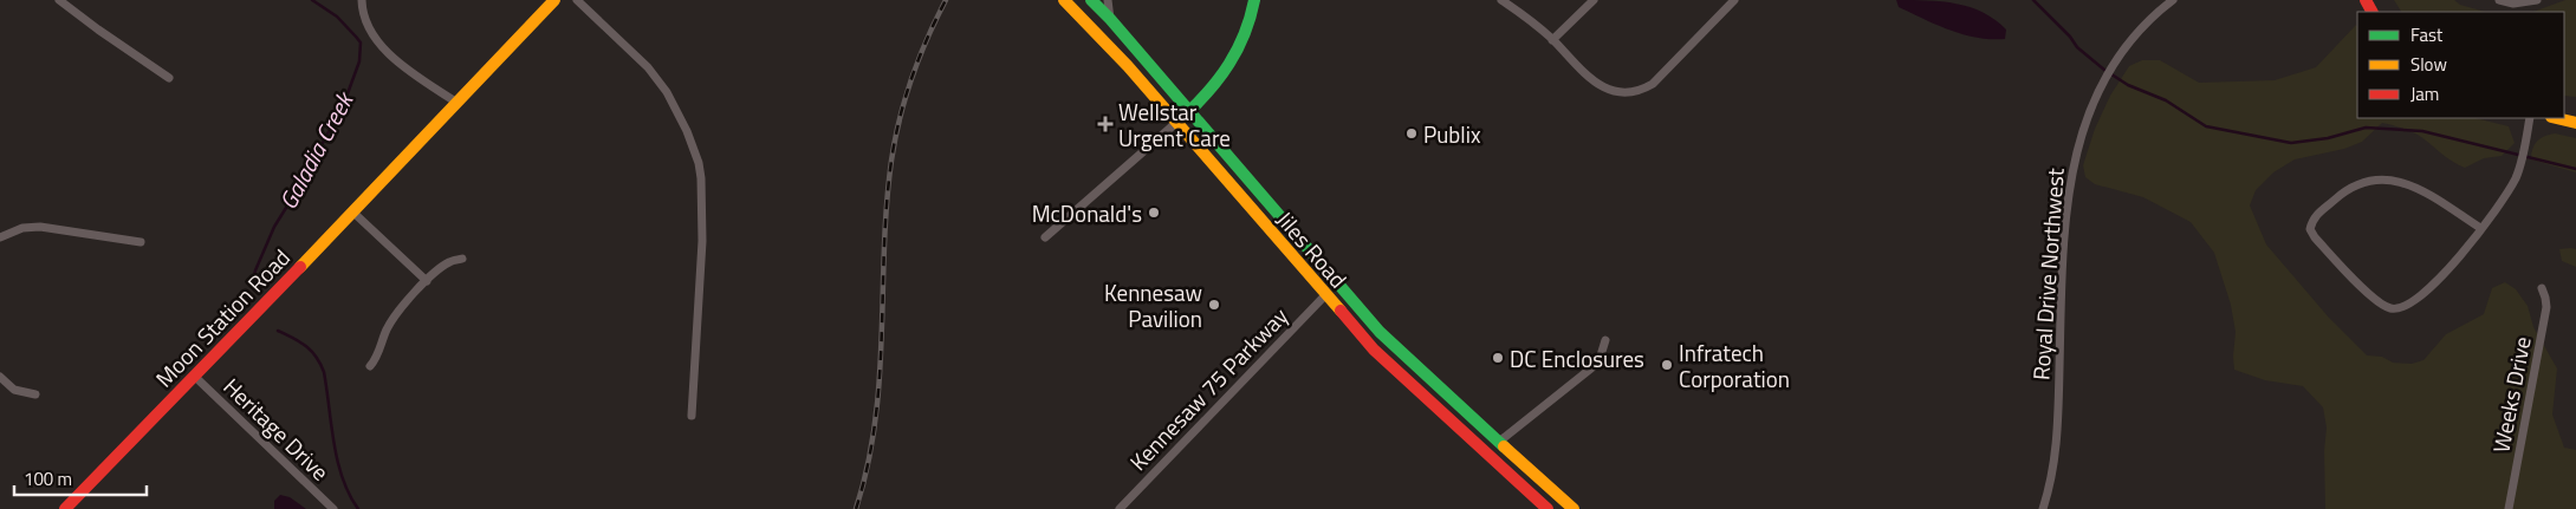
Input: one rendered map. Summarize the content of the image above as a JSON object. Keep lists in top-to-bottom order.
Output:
{
  "streets": {
    "street": [
      "Jiles Road",
      "Royal Drive Northwest",
      "Moon Station Road",
      "Kennesaw 75 Parkway",
      "Weeks Drive",
      "Heritage Drive"
    ]
  },
  "crossings": [
    ["Jiles Road", "Kennesaw 75 Parkway"],
    ["Moon Station Road", "Heritage Drive"]
  ],
  "water": ["Galadia Creek"],
  "places": {
    "health": ["Wellstar Urgent Care"],
    "other": [
      "Publix",
      "McDonald's",
      "Kennesaw Pavilion",
      "DC Enclosures",
      "Infratech Corporation"
    ]
  },
  "legend": ["Fast", "Slow", "Jam"],
  "scale_bar": "100 m"
}
